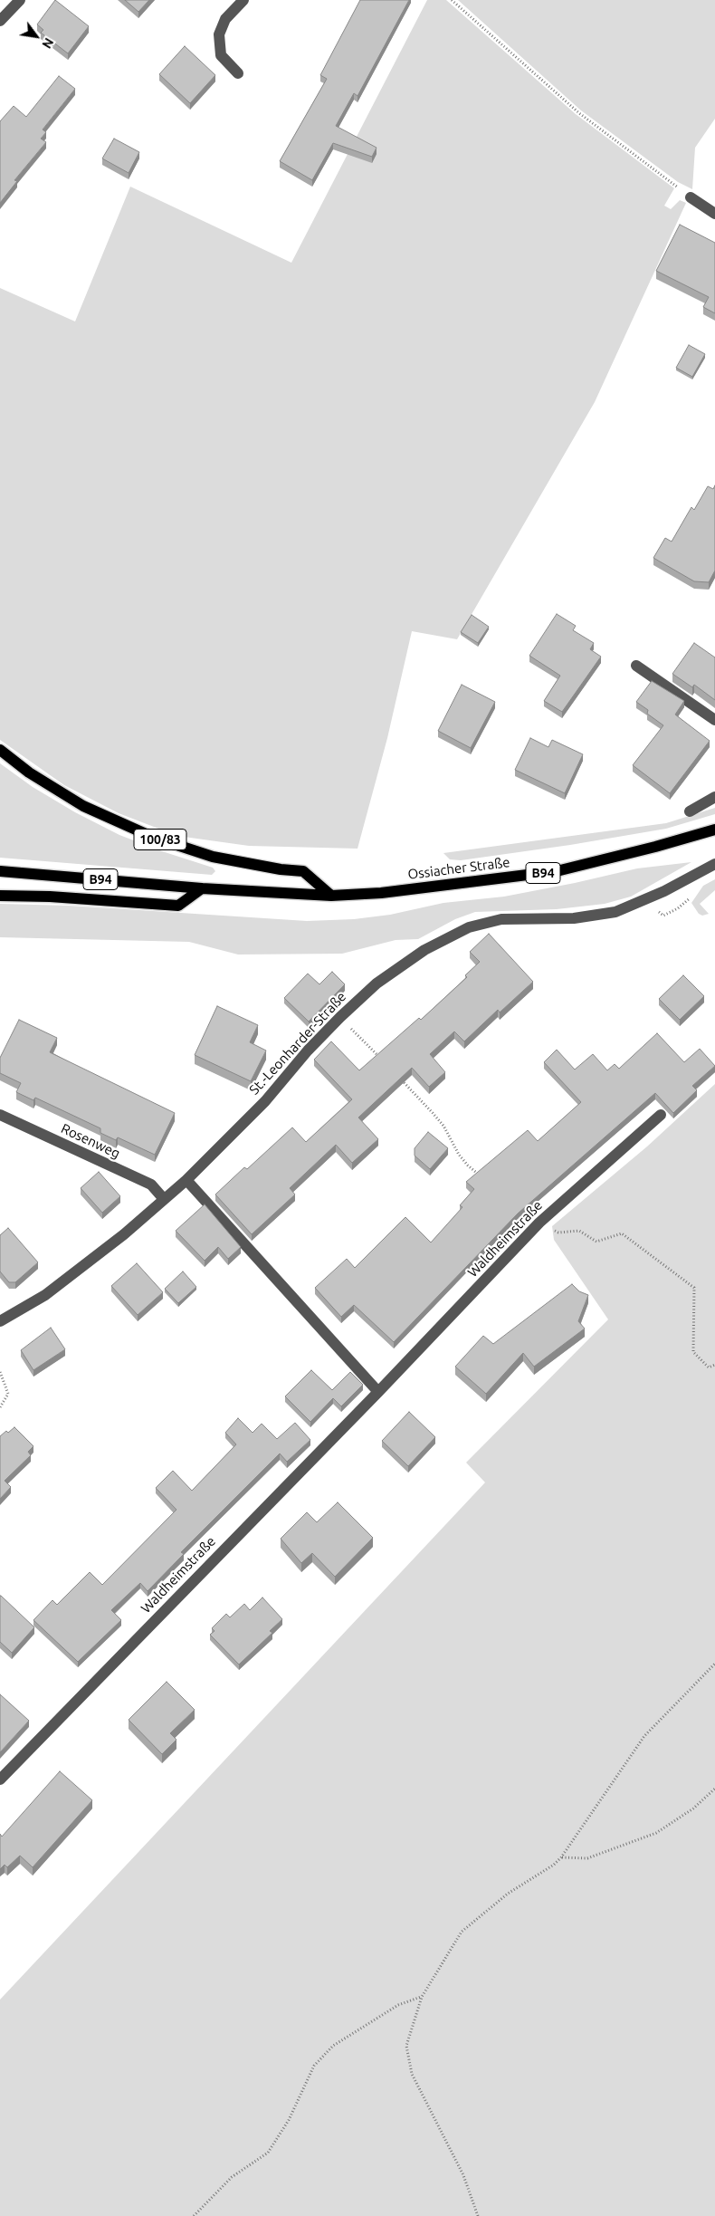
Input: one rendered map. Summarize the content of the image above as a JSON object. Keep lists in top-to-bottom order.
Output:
{
  "streets": {
    "main road": ["100/83", "Ossiacher Straße", "B94"],
    "street": ["St.-Leonharder-Straße", "Rosenweg", "Waldheimstraße"]
  },
  "crossings": [
    ["100/83", "Ossiacher Straße"],
    ["Ossiacher Straße", "B94"],
    ["St.-Leonharder-Straße", "Rosenweg"]
  ],
  "north": "bottom right"
}
